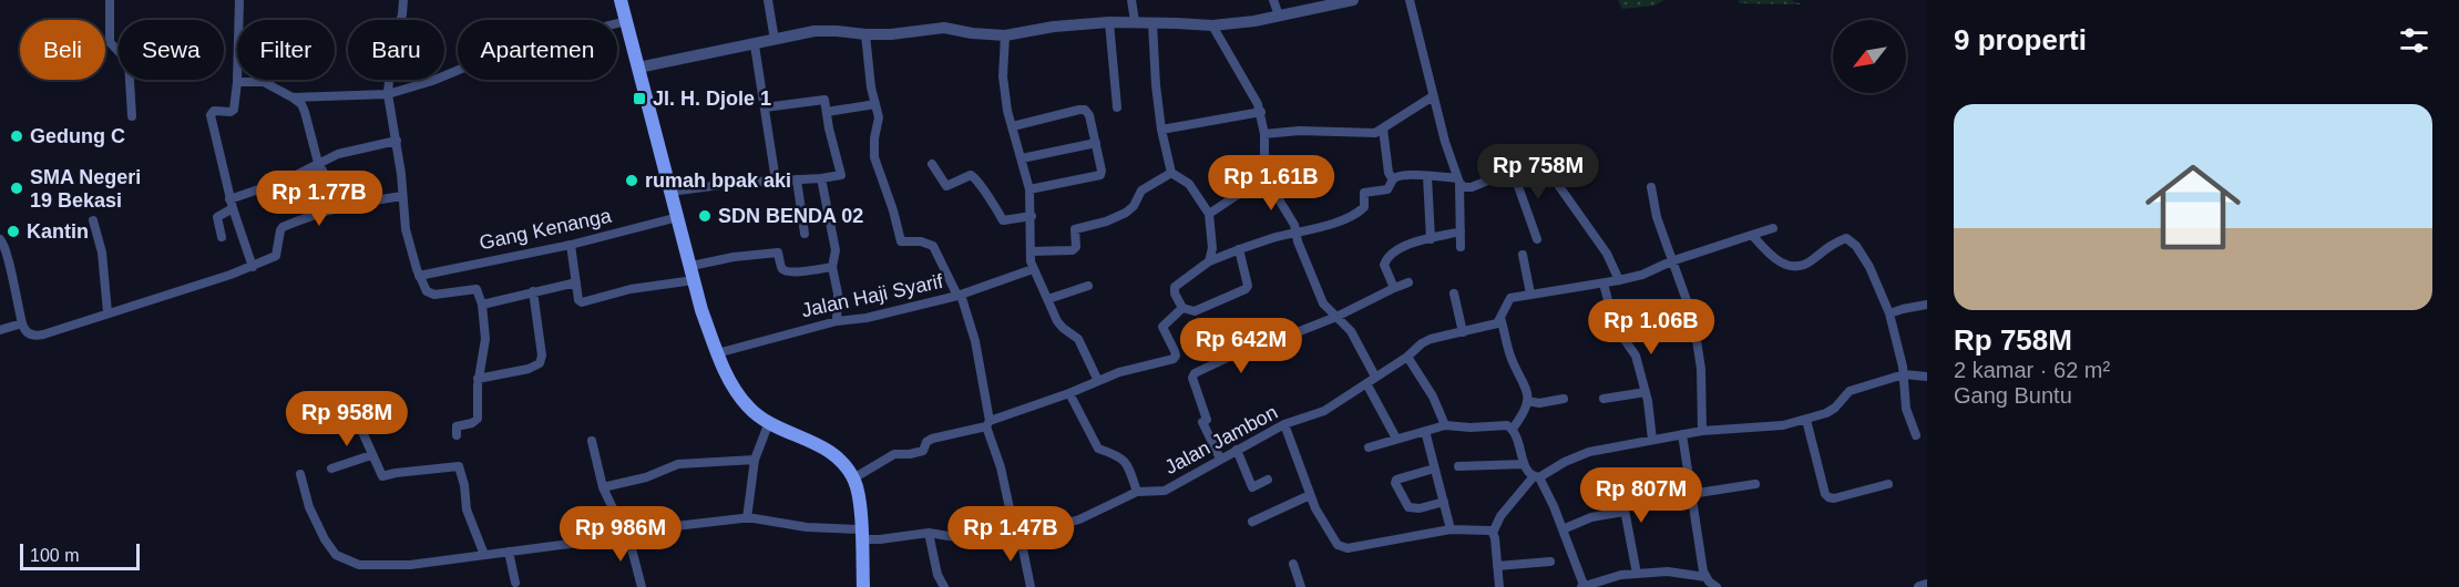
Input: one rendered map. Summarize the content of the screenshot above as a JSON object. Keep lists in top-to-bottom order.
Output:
{
  "streets": {
    "street": ["Gang Kenanga", "Jalan Haji Syarif", "Jalan Jambon"]
  },
  "places": {
    "transit": ["Jl. H. Djole 1"],
    "other": [
      "Gedung C",
      "rumah bpak aki",
      "SMA Negeri 19 Bekasi",
      "SDN BENDA 02",
      "Kantin"
    ]
  },
  "scale_bar": "100 m",
  "north": "bottom left",
  "page": {
    "heading": "9 properti",
    "chip": [
      "Beli",
      "Sewa",
      "Filter",
      "Baru",
      "Apartemen"
    ],
    "list": [
      {
        "name": "Rp 758M",
        "note": "2 kamar · 62 m² · Gang Buntu"
      }
    ],
    "price": [
      "Rp 758M",
      "Rp 1.61B",
      "Rp 1.77B",
      "Rp 1.06B",
      "Rp 642M",
      "Rp 958M",
      "Rp 807M",
      "Rp 986M",
      "Rp 1.47B"
    ],
    "scale": "100 m"
  }
}
